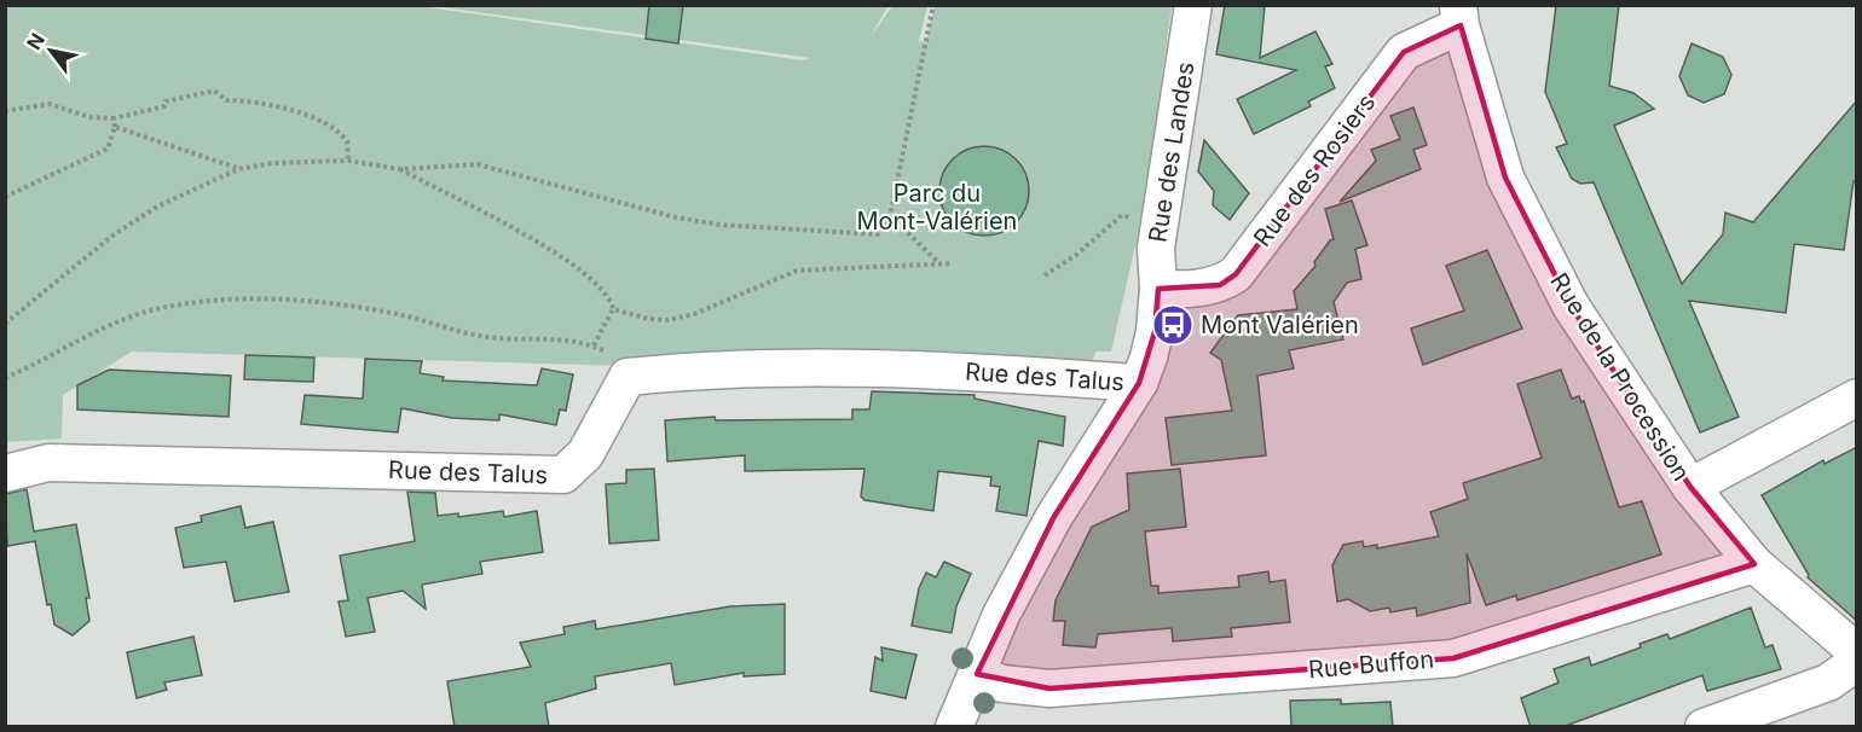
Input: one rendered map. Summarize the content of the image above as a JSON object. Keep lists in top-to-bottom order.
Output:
{
  "streets": {
    "street": [
      "Rue des Landes",
      "Rue des Rosiers",
      "Rue des Talus",
      "Rue de la Procession",
      "Rue Buffon"
    ]
  },
  "crossings": [
    ["Rue des Landes", "Rue des Rosiers"],
    ["Rue des Landes", "Rue des Talus"],
    ["Rue des Rosiers", "Rue de la Procession"],
    ["Rue de la Procession", "Rue Buffon"]
  ],
  "parks": ["Parc du Mont-Valérien"],
  "places": {
    "bus stop": ["Mont Valérien"]
  },
  "north": "top left"
}
